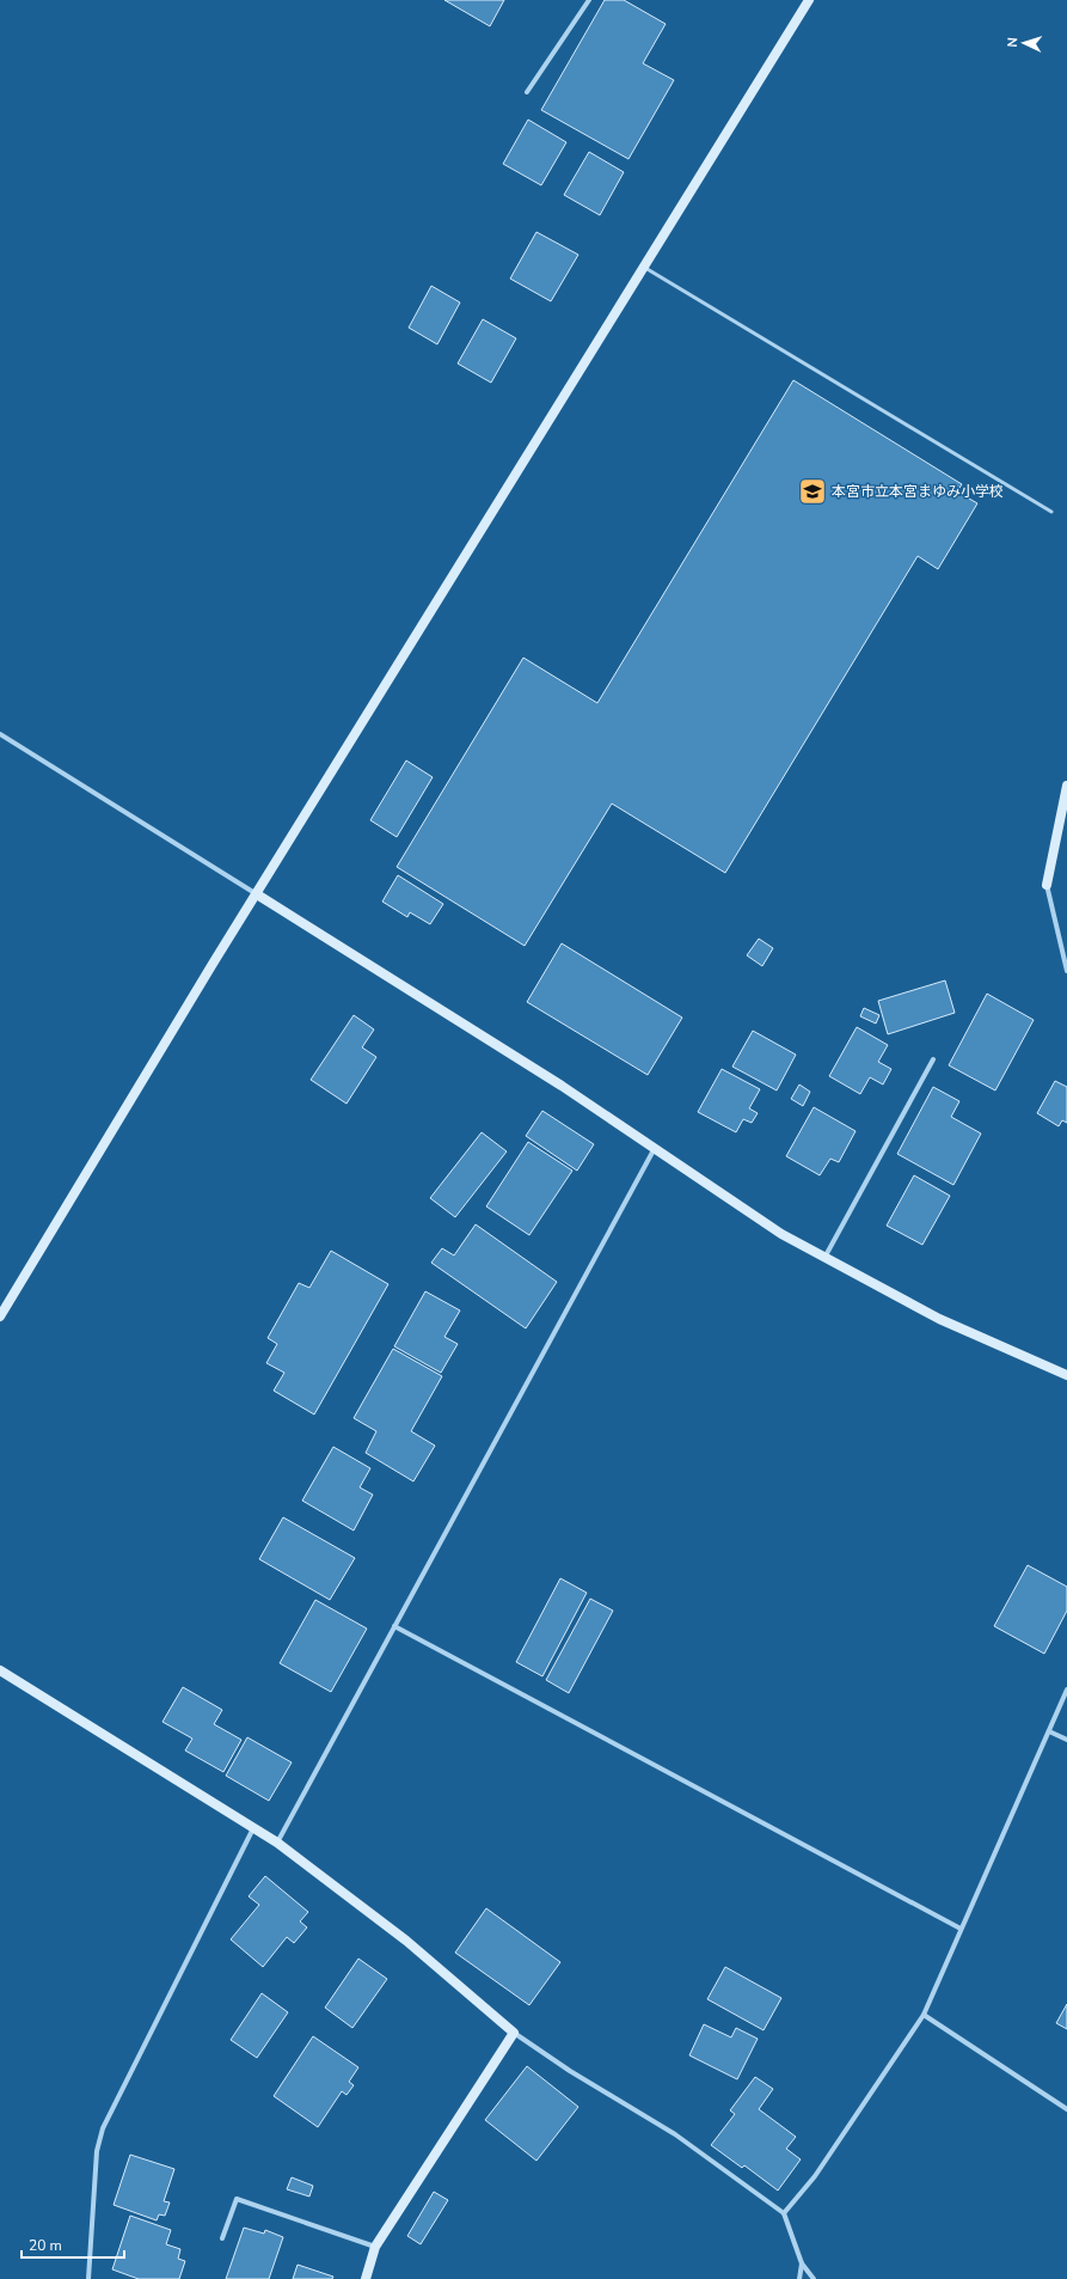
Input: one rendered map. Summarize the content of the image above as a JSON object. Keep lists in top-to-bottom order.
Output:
{
  "places": {
    "school or university": ["本宮市立本宮まゆみ小学校"]
  },
  "scale_bar": "20 m",
  "north": "left"
}
